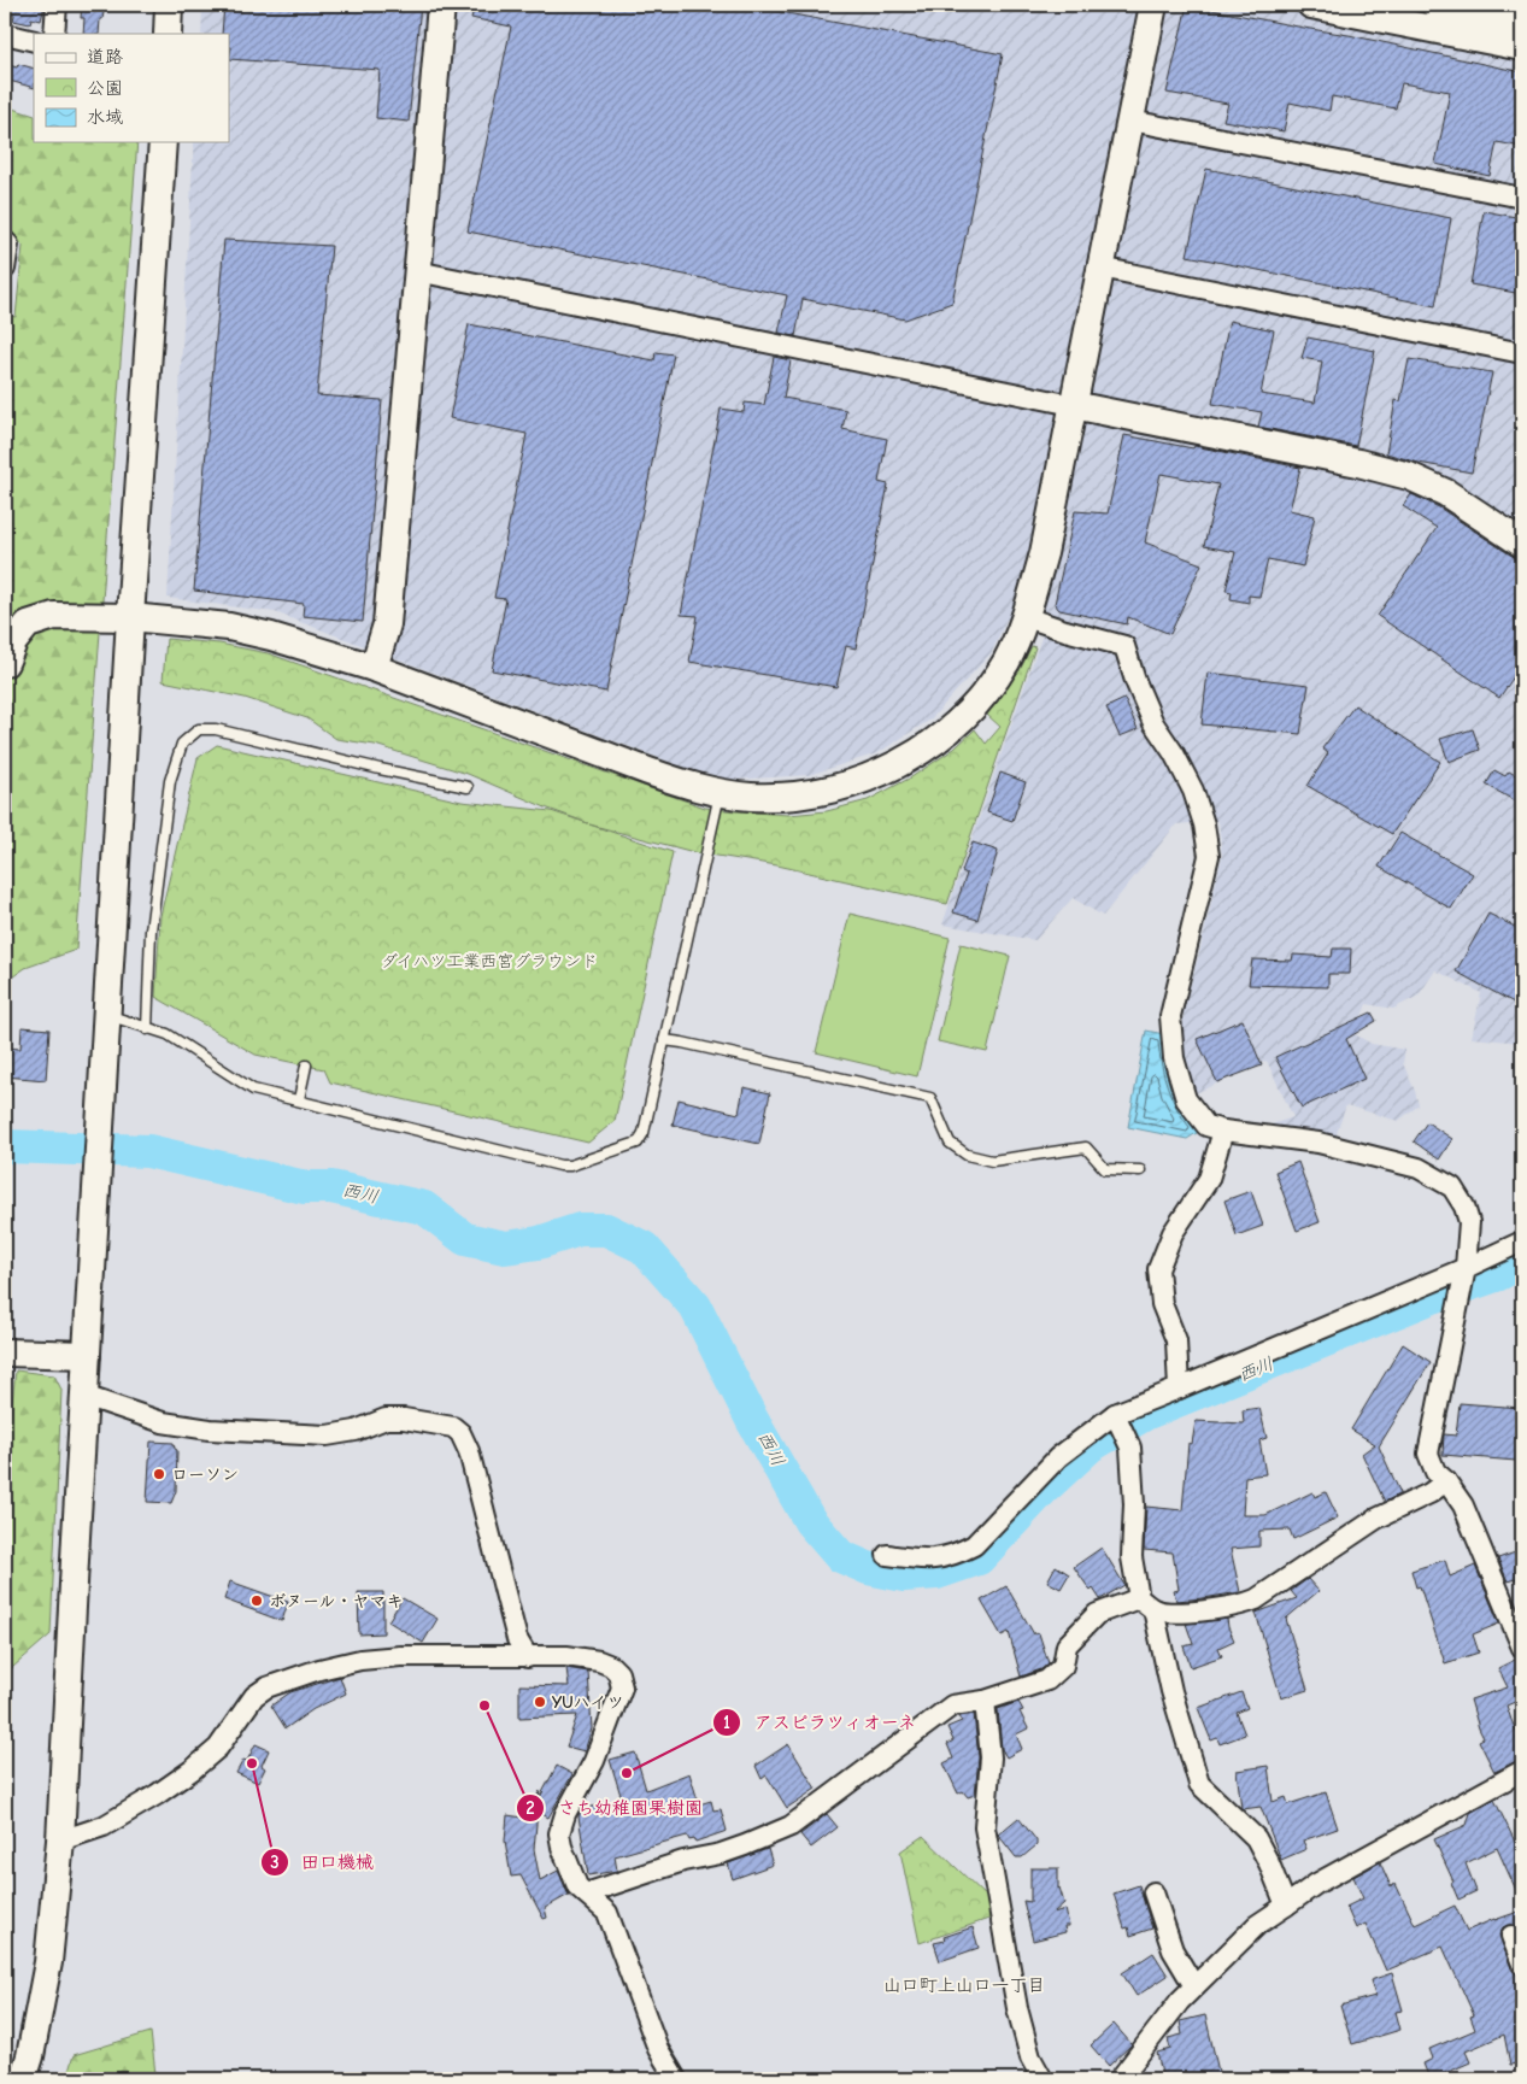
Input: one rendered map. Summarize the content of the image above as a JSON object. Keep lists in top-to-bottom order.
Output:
{
  "districts": ["山口町上山口一丁目"],
  "water": ["西川"],
  "parks": ["ダイハツ工業西宮グラウンド"],
  "places": [
    "ローソン",
    "ボヌール・ヤマキ",
    "YUハイツ",
    "さち幼稚園果樹園",
    "田口機械",
    "アスピラツィオーネ"
  ],
  "legend": ["道路", "公園", "水域"]
}
